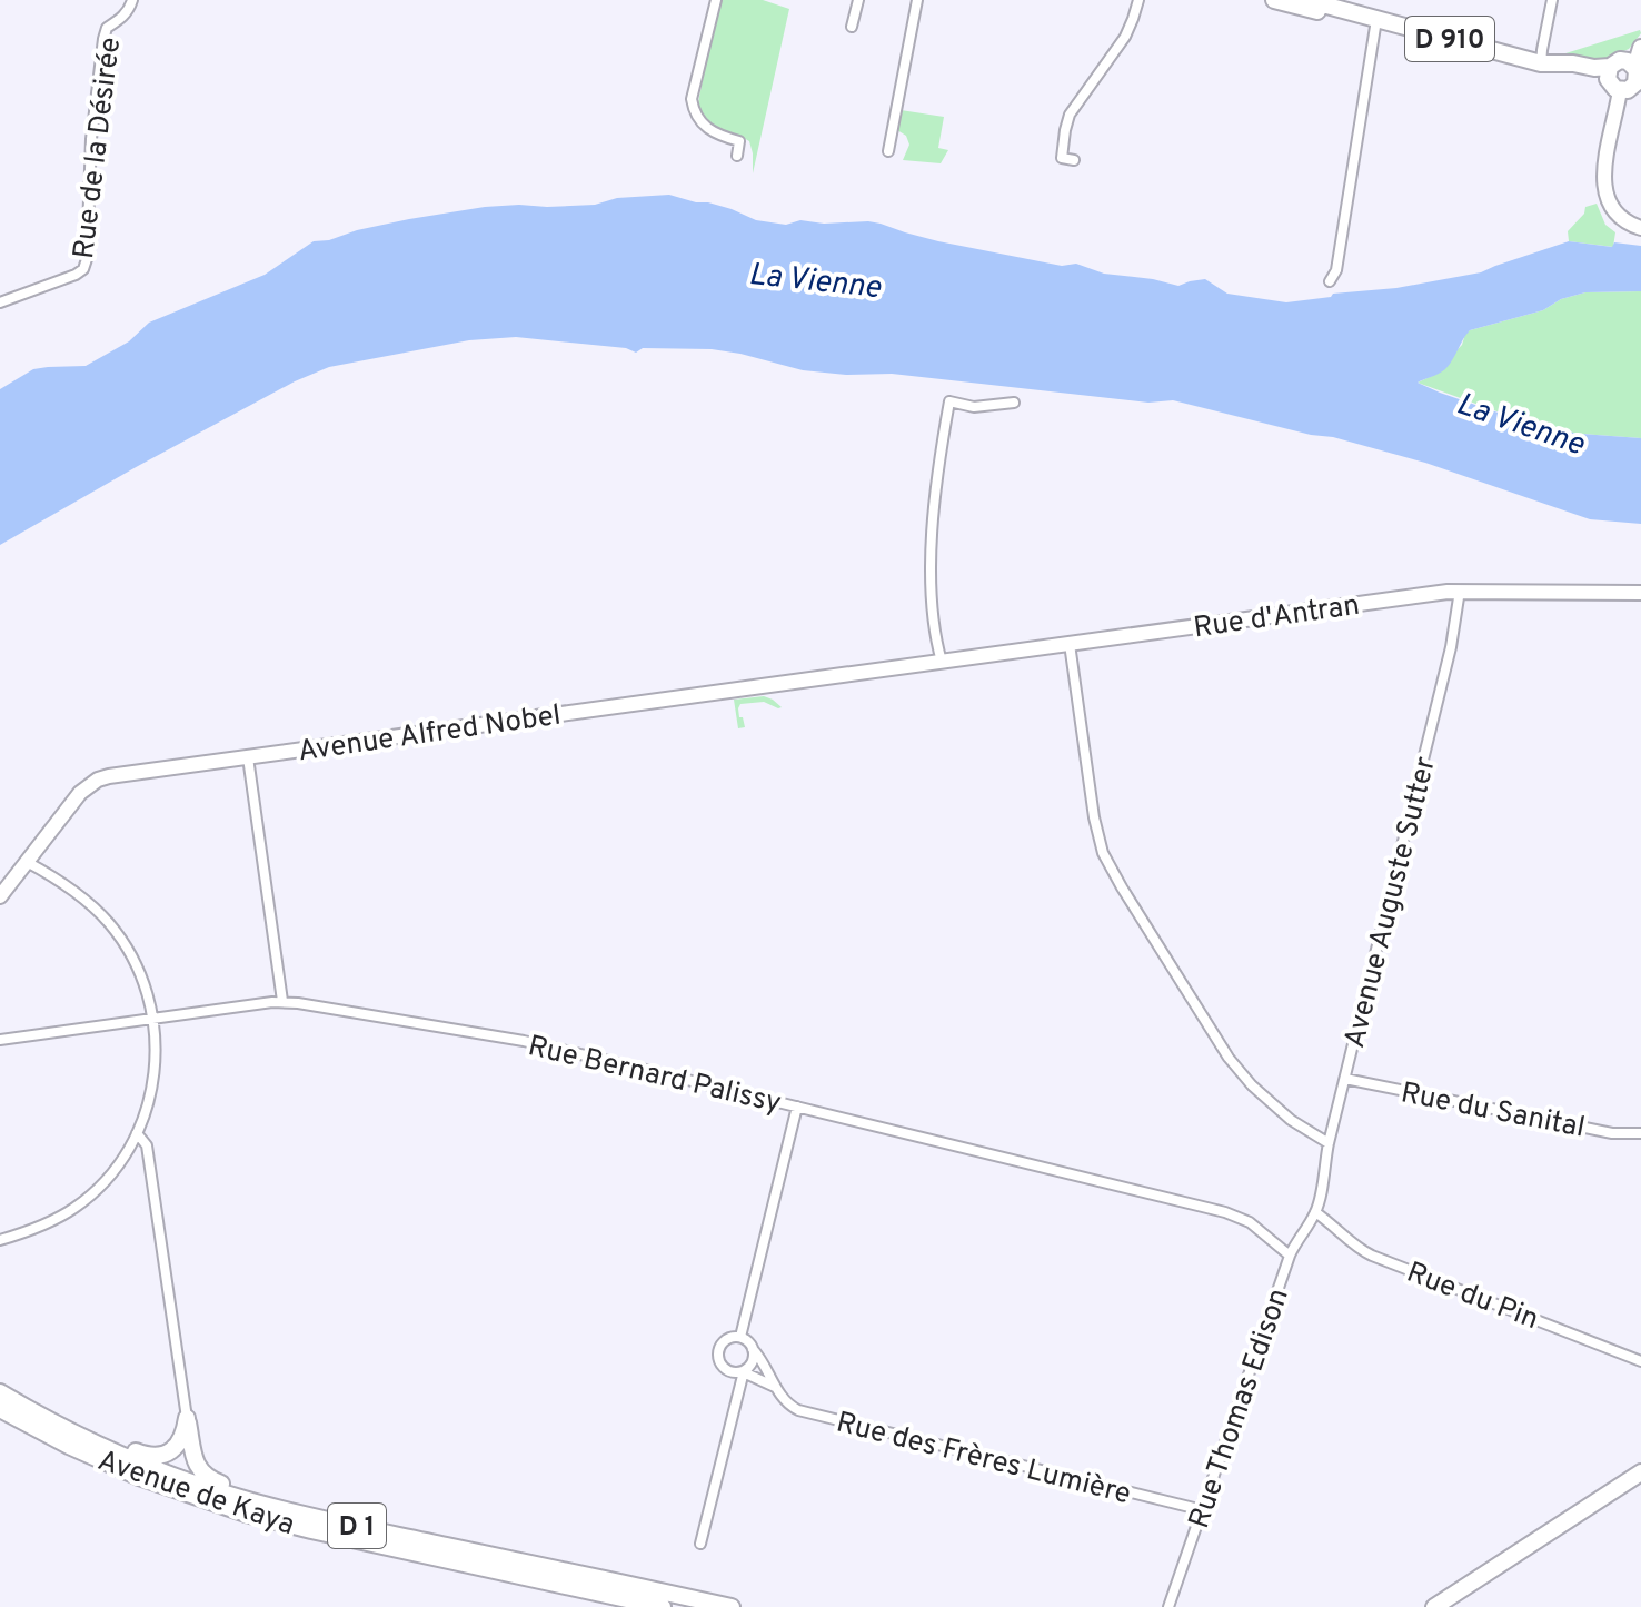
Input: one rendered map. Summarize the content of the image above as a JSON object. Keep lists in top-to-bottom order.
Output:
{
  "streets": {
    "main road": ["D 910", "Avenue de Kaya", "D 1"],
    "street": [
      "Rue de la Désirée",
      "Rue d'Antran",
      "Avenue Alfred Nobel",
      "Avenue Auguste Sutter",
      "Rue Bernard Palissy",
      "Rue du Sanital",
      "Rue du Pin",
      "Rue Thomas Edison",
      "Rue des Frères Lumière"
    ]
  },
  "crossings": [
    ["Rue d'Antran", "Avenue Alfred Nobel"],
    ["Rue d'Antran", "Avenue Auguste Sutter"],
    ["Avenue Auguste Sutter", "Rue du Sanital"],
    ["Avenue Auguste Sutter", "Rue du Pin"],
    ["Avenue Auguste Sutter", "Rue Thomas Edison"],
    ["Rue Bernard Palissy", "Rue Thomas Edison"],
    ["Rue du Pin", "Rue Thomas Edison"],
    ["Rue Thomas Edison", "Rue des Frères Lumière"]
  ],
  "water": ["La Vienne"]
}
